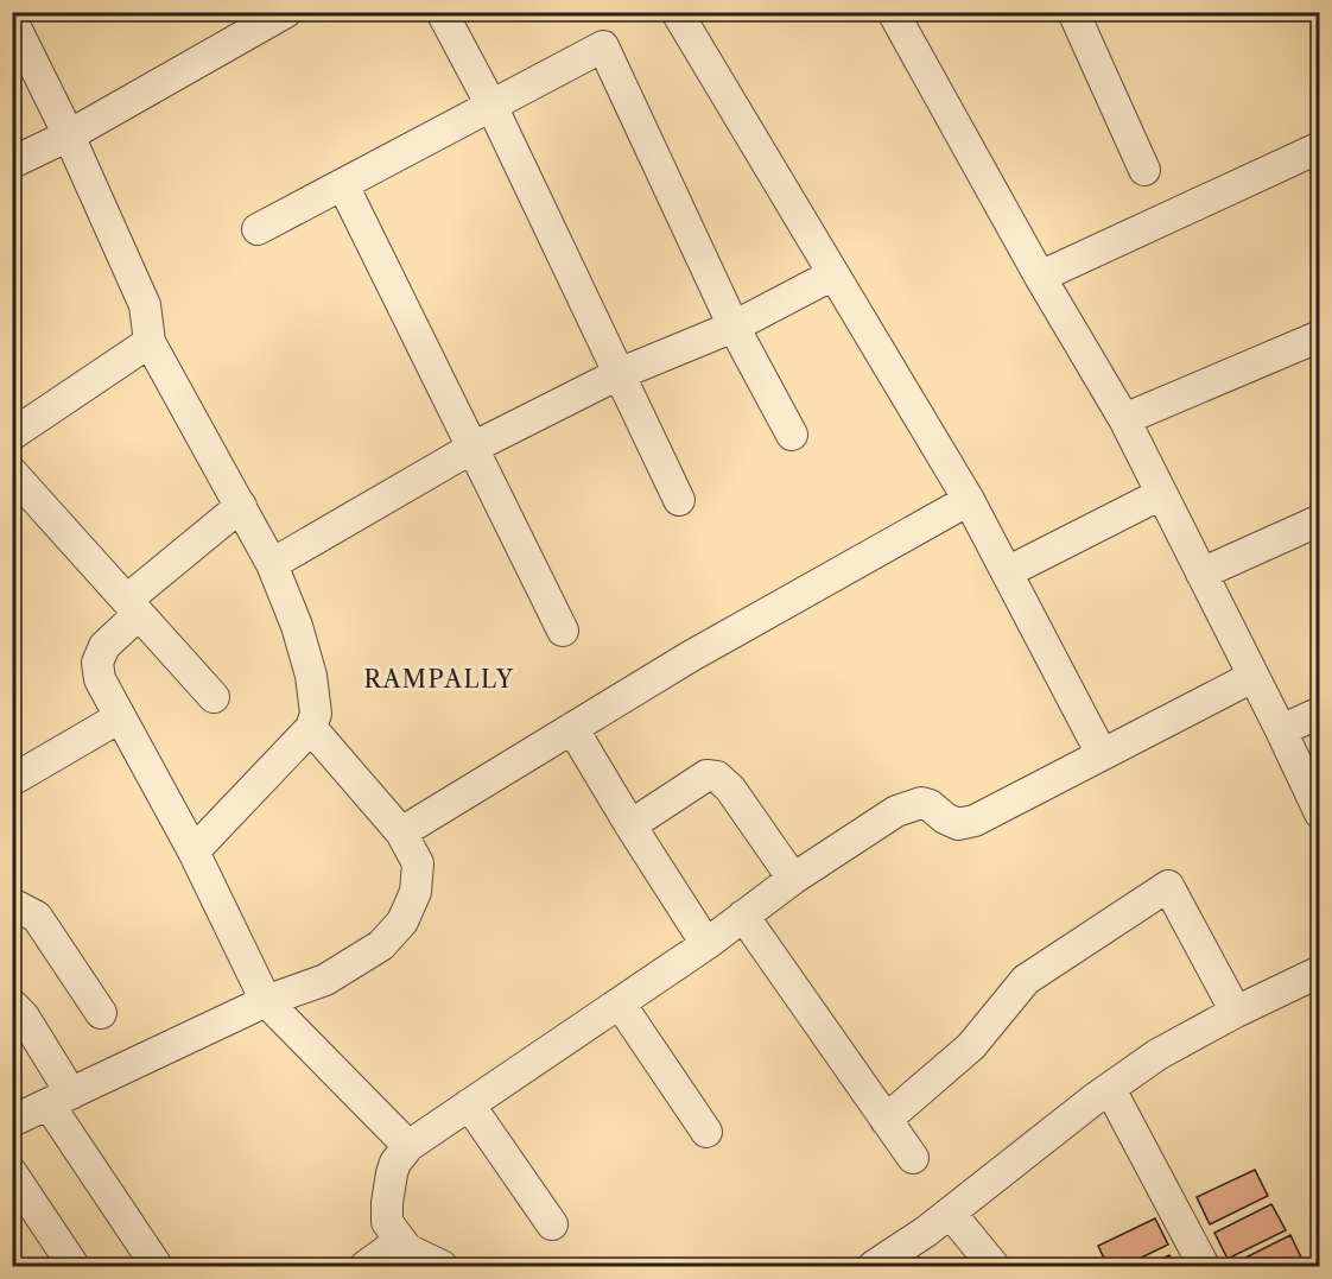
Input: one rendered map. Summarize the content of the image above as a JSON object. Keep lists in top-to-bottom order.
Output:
{
  "districts": ["RAMPALLY"]
}
